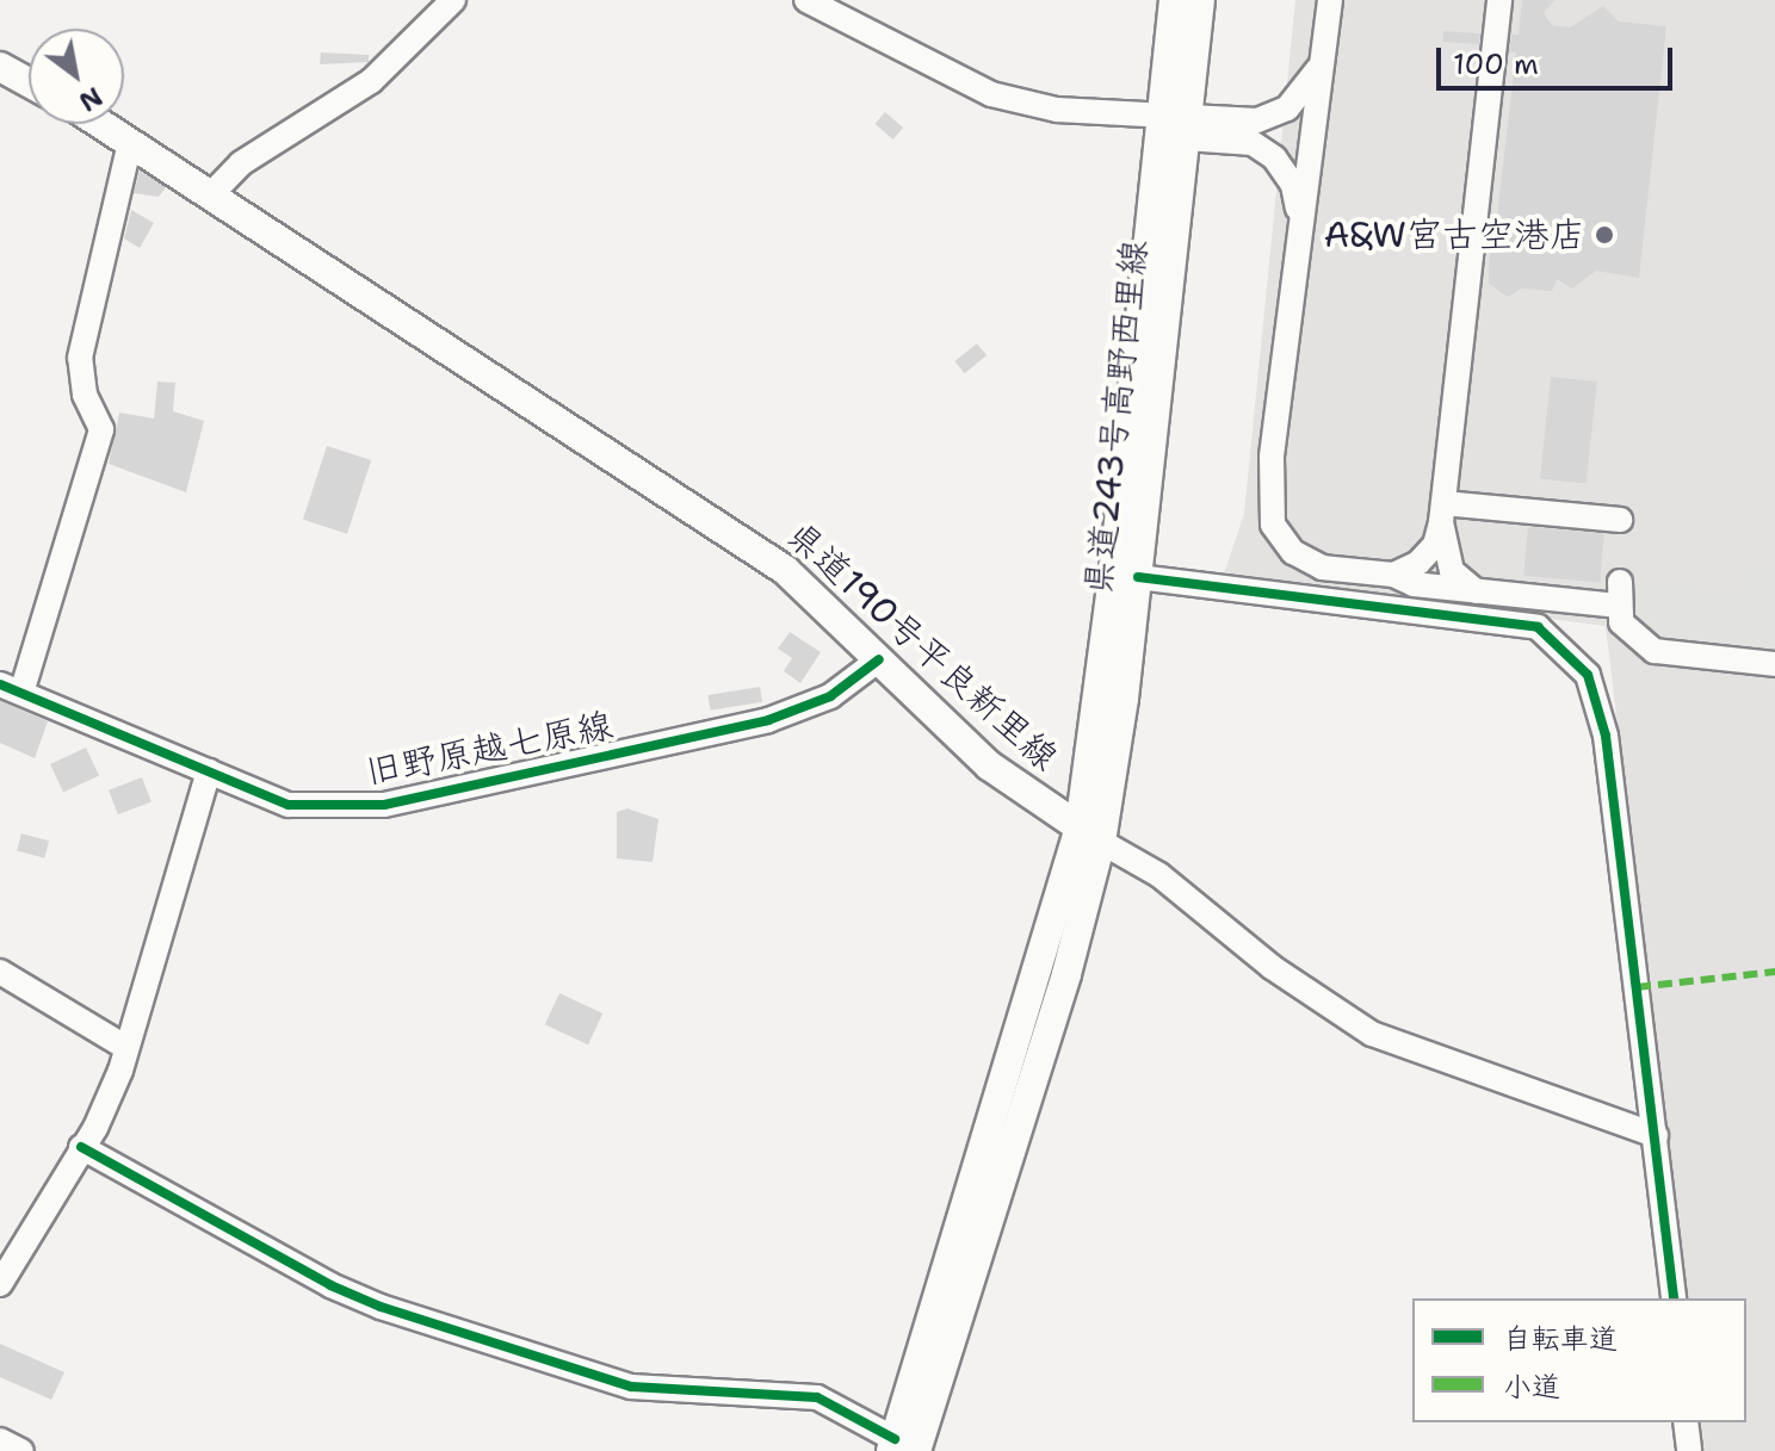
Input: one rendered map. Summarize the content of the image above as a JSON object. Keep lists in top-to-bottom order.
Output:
{
  "streets": {
    "main road": ["県道243号高野西里線", "県道190号平良新里線"],
    "street": ["旧野原越七原線"]
  },
  "crossings": [
    ["県道243号高野西里線", "県道190号平良新里線"],
    ["県道190号平良新里線", "旧野原越七原線"]
  ],
  "places": ["A&W宮古空港店"],
  "legend": ["自転車道", "小道"],
  "scale_bar": "100 m",
  "north": "bottom right"
}
